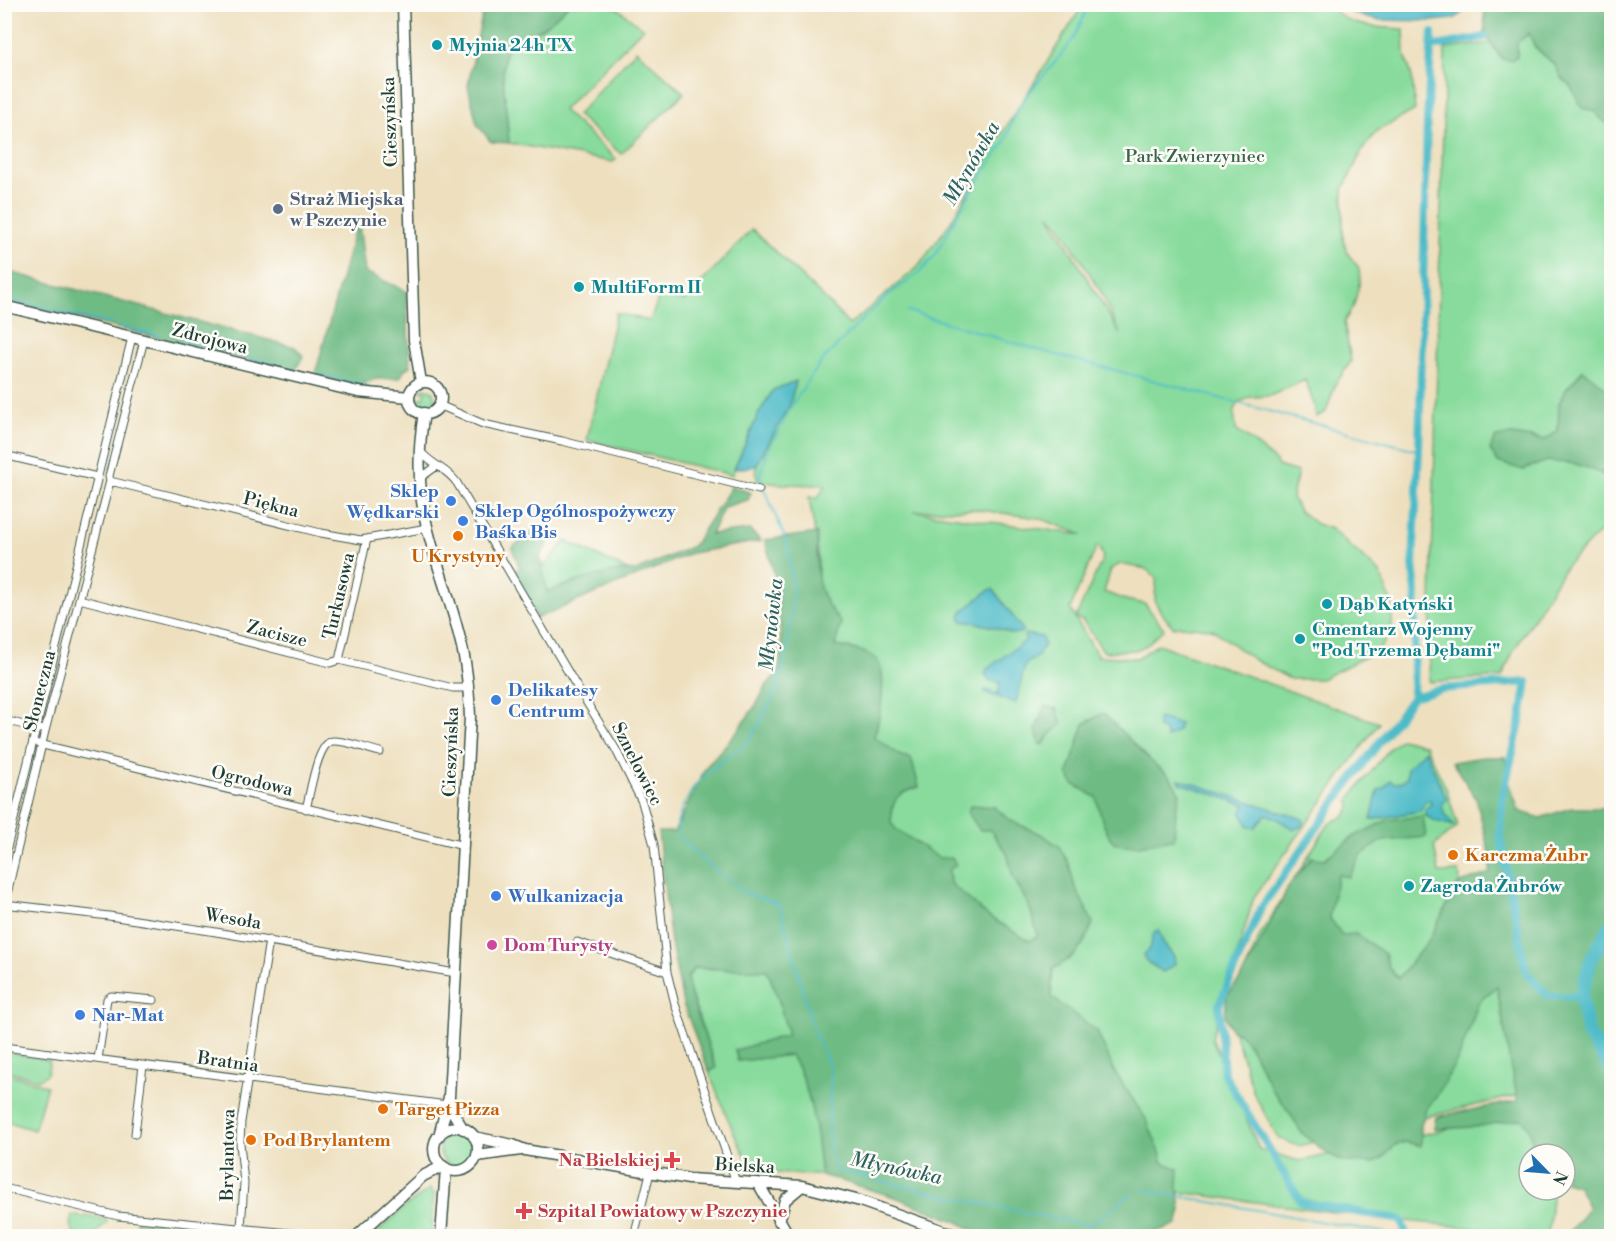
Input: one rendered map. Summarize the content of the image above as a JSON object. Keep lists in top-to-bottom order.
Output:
{
  "streets": {
    "main road": ["Cieszyńska", "Zdrojowa", "Bielska"],
    "street": [
      "Piękna",
      "Turkusowa",
      "Zacisze",
      "Słoneczna",
      "Sznelowiec",
      "Ogrodowa",
      "Wesoła",
      "Bratnia",
      "Brylantowa"
    ]
  },
  "crossings": [
    ["Cieszyńska", "Zdrojowa"],
    ["Cieszyńska", "Piękna"],
    ["Cieszyńska", "Zacisze"],
    ["Cieszyńska", "Sznelowiec"],
    ["Cieszyńska", "Ogrodowa"],
    ["Cieszyńska", "Wesoła"],
    ["Cieszyńska", "Bratnia"],
    ["Cieszyńska", "Bielska"],
    ["Zdrojowa", "Słoneczna"],
    ["Piękna", "Turkusowa"],
    ["Piękna", "Słoneczna"],
    ["Turkusowa", "Zacisze"],
    ["Zacisze", "Słoneczna"],
    ["Słoneczna", "Ogrodowa"],
    ["Słoneczna", "Wesoła"],
    ["Sznelowiec", "Bielska"],
    ["Wesoła", "Brylantowa"],
    ["Bratnia", "Brylantowa"]
  ],
  "water": ["Młynówka"],
  "parks": ["Park Zwierzyniec"],
  "places": {
    "other": [
      "Myjnia 24h TX",
      "Straż Miejska w Pszczynie",
      "MultiForm II",
      "Sklep Wędkarski",
      "Sklep Ogólnospożywczy Baśka Bis",
      "U Krystyny",
      "Dąb Katyński",
      "Cmentarz Wojenny \"Pod Trzema Dębami\"",
      "Delikatesy Centrum",
      "Karczma Żubr",
      "Zagroda Żubrów",
      "Wulkanizacja",
      "Dom Turysty",
      "Nar-Mat",
      "Target Pizza",
      "Pod Brylantem"
    ],
    "health": ["Na Bielskiej", "Szpital Powiatowy w Pszczynie"]
  },
  "north": "bottom right"
}
